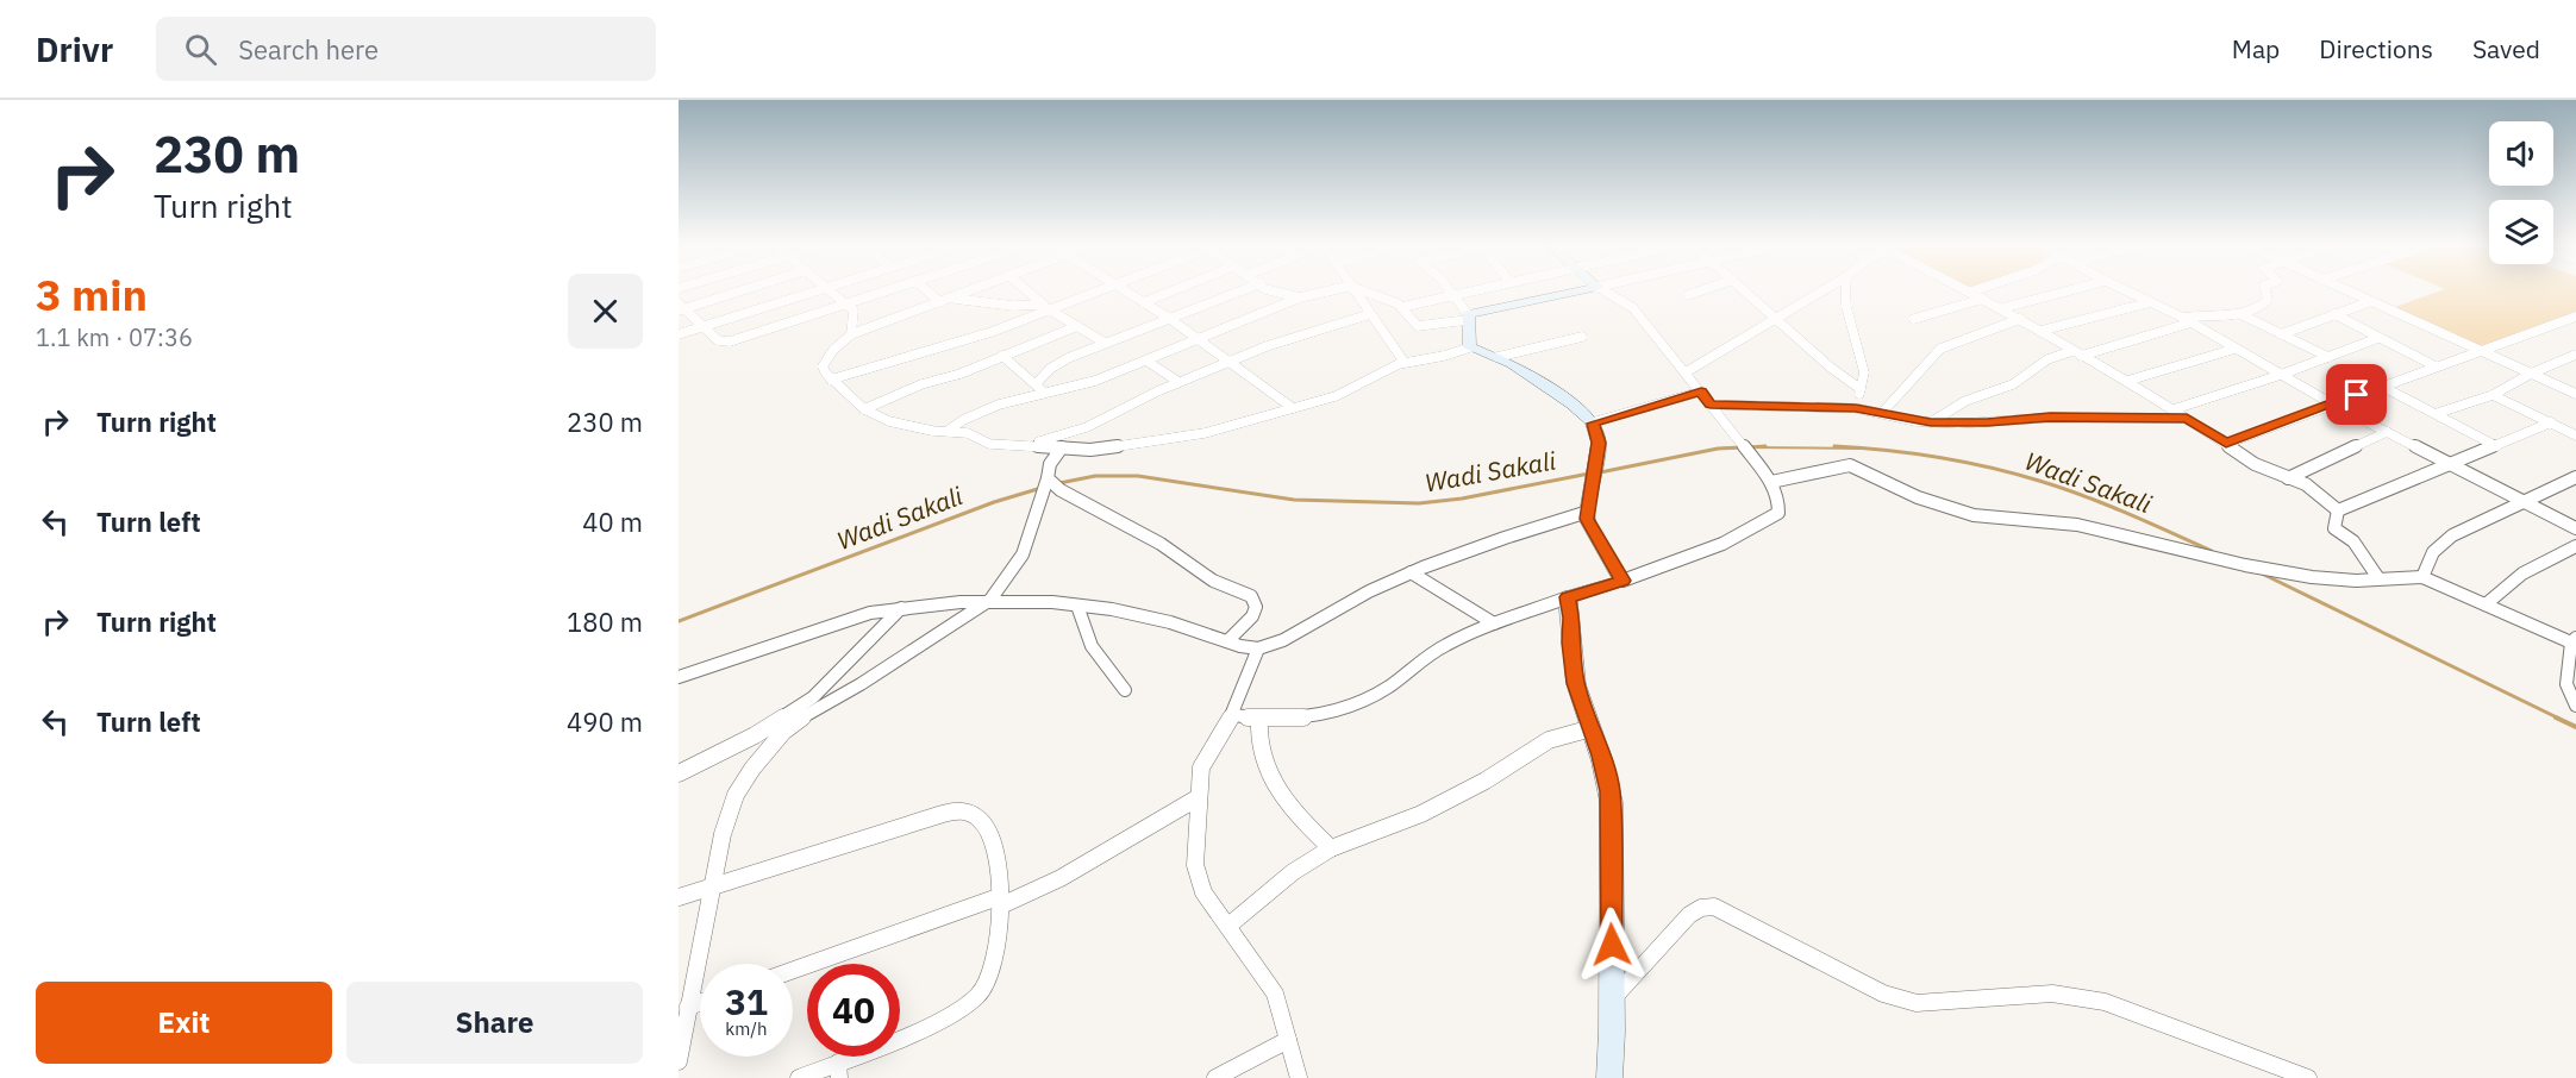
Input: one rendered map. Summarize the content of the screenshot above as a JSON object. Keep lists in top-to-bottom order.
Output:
{
  "water": ["Wadi Sakali"],
  "page": {
    "header": "Drivr",
    "search": "Search here",
    "nav": ["Map", "Directions", "Saved"],
    "turn": ["230 m", "Turn right"],
    "heading": ["3 min", "1.1 km · 07:36"],
    "list": [
      {
        "name": "Turn right",
        "value": "230 m"
      },
      {
        "name": "Turn left",
        "value": "40 m"
      },
      {
        "name": "Turn right",
        "value": "180 m"
      },
      {
        "name": "Turn left",
        "value": "490 m"
      }
    ],
    "speed": "31 km/h",
    "limit": "40",
    "buttons": ["Exit", "Share"]
  }
}
